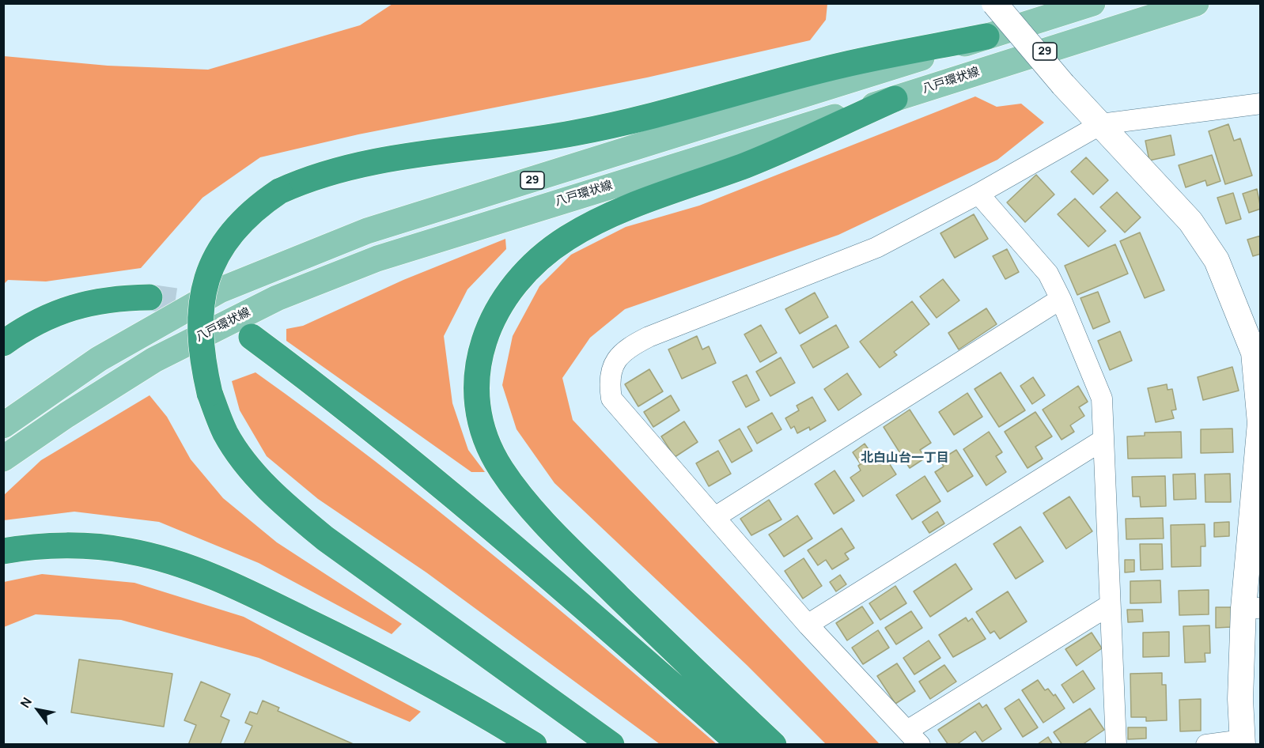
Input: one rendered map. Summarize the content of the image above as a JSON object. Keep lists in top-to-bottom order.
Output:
{
  "streets": {
    "main road": ["29", "八戸環状線"]
  },
  "districts": ["北白山台一丁目"],
  "north": "top left"
}
